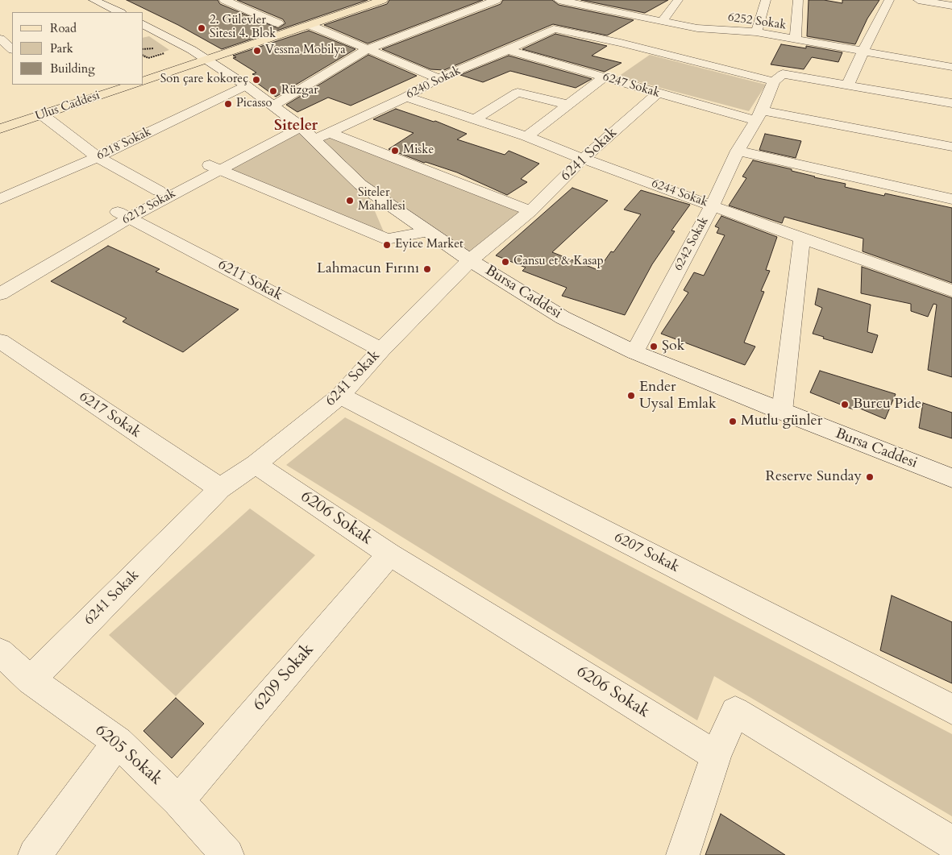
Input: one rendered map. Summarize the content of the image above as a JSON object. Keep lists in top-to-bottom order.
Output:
{
  "streets": {
    "main road": ["Ulus Caddesi"],
    "street": [
      "6252 Sokak",
      "6240 Sokak",
      "6247 Sokak",
      "6218 Sokak",
      "6241 Sokak",
      "6244 Sokak",
      "6212 Sokak",
      "6242 Sokak",
      "6211 Sokak",
      "Bursa Caddesi",
      "6217 Sokak",
      "6206 Sokak",
      "6207 Sokak",
      "6209 Sokak",
      "6205 Sokak"
    ]
  },
  "crossings": [
    ["6240 Sokak", "6247 Sokak"],
    ["6240 Sokak", "6244 Sokak"],
    ["6240 Sokak", "Bursa Caddesi"],
    ["6247 Sokak", "6241 Sokak"],
    ["6247 Sokak", "6242 Sokak"],
    ["6218 Sokak", "Bursa Caddesi"],
    ["6241 Sokak", "6244 Sokak"],
    ["6241 Sokak", "6211 Sokak"],
    ["6241 Sokak", "Bursa Caddesi"],
    ["6241 Sokak", "6217 Sokak"],
    ["6241 Sokak", "6206 Sokak"],
    ["6241 Sokak", "6207 Sokak"],
    ["6241 Sokak", "6205 Sokak"],
    ["6244 Sokak", "6242 Sokak"],
    ["6212 Sokak", "6211 Sokak"],
    ["6212 Sokak", "Bursa Caddesi"],
    ["6242 Sokak", "Bursa Caddesi"],
    ["6206 Sokak", "6209 Sokak"],
    ["6209 Sokak", "6205 Sokak"]
  ],
  "districts": ["Siteler"],
  "places": [
    "2. Gülevler Sitesi 4. Blok",
    "Vessna Mobilya",
    "Son çare kokoreç",
    "Rüzgar",
    "Picasso",
    "Miske",
    "Siteler Mahallesi",
    "Eyice Market",
    "Cansu et & Kasap",
    "Lahmacun Fırını",
    "Şok",
    "Ender Uysal Emlak",
    "Burcu Pide",
    "Mutlu günler",
    "Reserve Sunday"
  ],
  "legend": ["Road", "Park", "Building"]
}
